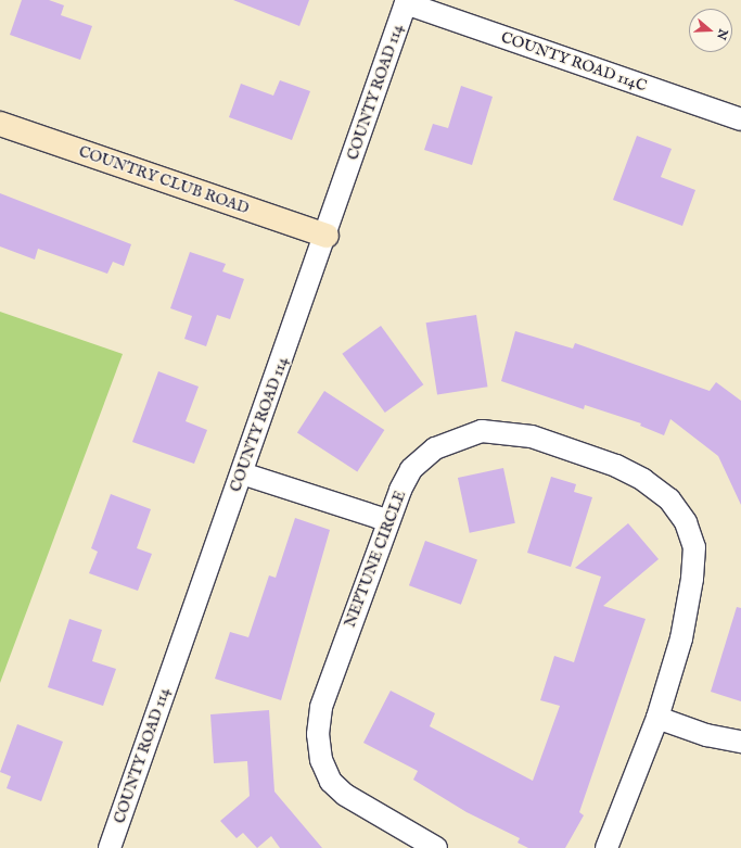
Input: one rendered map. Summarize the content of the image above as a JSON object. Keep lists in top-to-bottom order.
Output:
{
  "streets": {
    "street": [
      "COUNTY ROAD 114C",
      "COUNTY ROAD 114",
      "COUNTRY CLUB ROAD",
      "NEPTUNE CIRCLE"
    ]
  },
  "crossings": [
    ["COUNTY ROAD 114C", "COUNTY ROAD 114"],
    ["COUNTY ROAD 114", "COUNTRY CLUB ROAD"]
  ],
  "north": "right"
}
